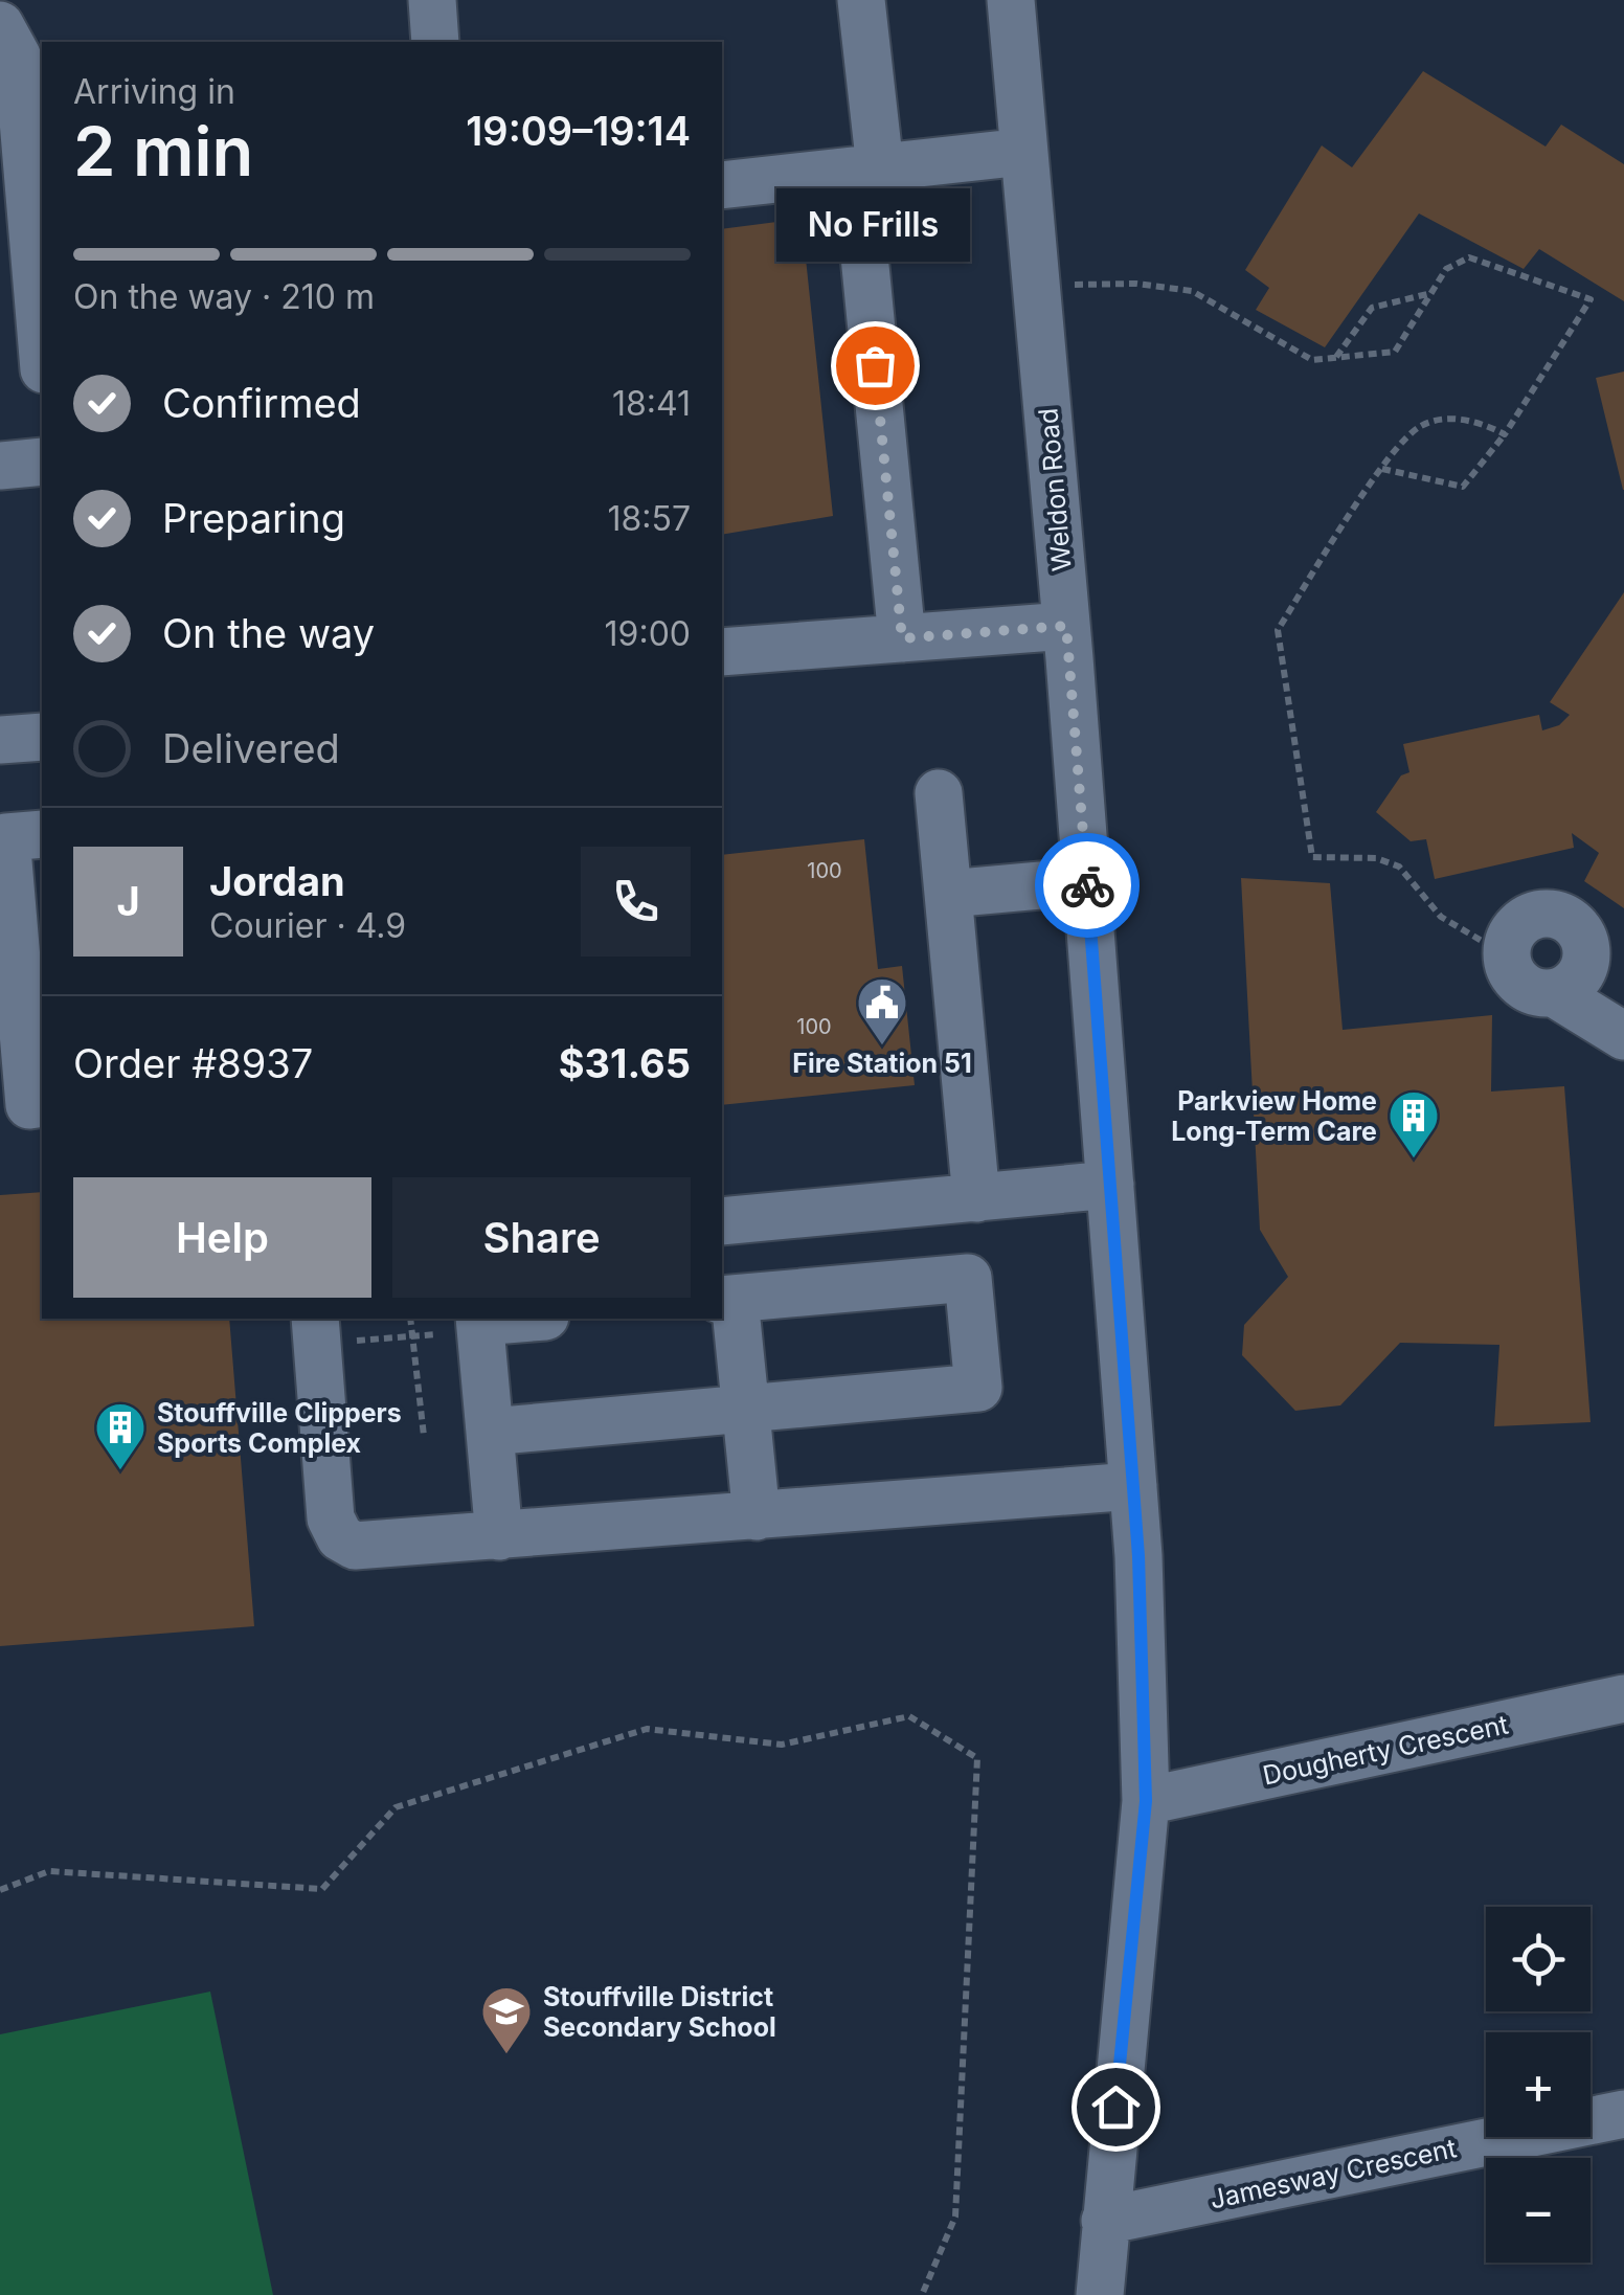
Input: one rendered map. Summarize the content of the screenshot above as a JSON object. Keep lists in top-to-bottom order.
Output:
{
  "streets": {
    "street": ["Weldon Road", "Dougherty Crescent", "Jamesway Crescent"]
  },
  "crossings": [
    ["Weldon Road", "Dougherty Crescent"],
    ["Weldon Road", "Jamesway Crescent"]
  ],
  "places": {
    "other": ["No Frills"],
    "public building": ["Fire Station 51"],
    "building": ["Parkview Home Long-Term Care", "Stouffville Clippers Sports Complex"],
    "school or university": ["Stouffville District Secondary School"]
  },
  "house_numbers": ["100", "100"],
  "page": {
    "heading": ["2 min", "Arriving in", "19:09–19:14"],
    "panel": [
      "Jordan",
      "Courier · 4.9",
      "Order #8937",
      "$31.65"
    ],
    "bubble": "No Frills",
    "bar": "On the way · 210 m",
    "list": [
      ["Confirmed", "18:41"],
      ["Preparing", "18:57"],
      ["On the way", "19:00"],
      "Delivered"
    ],
    "round": "J",
    "buttons": ["Help", "Share"],
    "map_buttons": ["+", "−"]
  }
}
